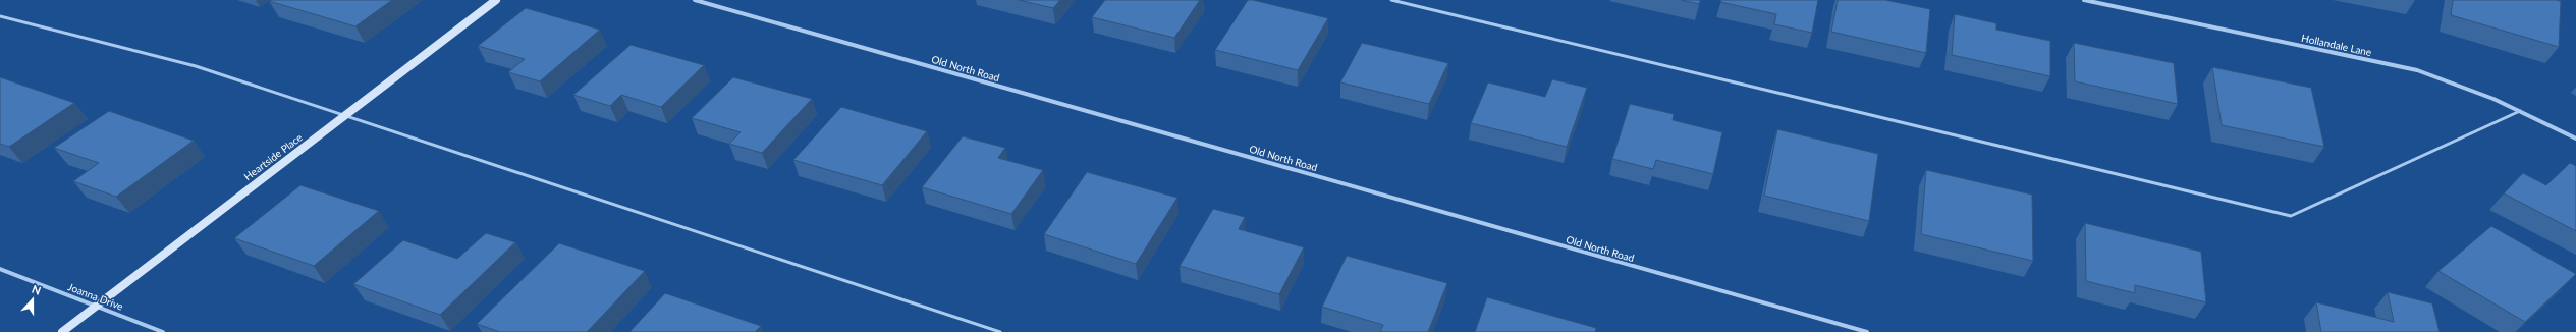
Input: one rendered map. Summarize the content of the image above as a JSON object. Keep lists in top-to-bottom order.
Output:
{
  "streets": {
    "street": [
      "Hollandale Lane",
      "Old North Road",
      "Heartside Place",
      "Joanna Drive"
    ]
  },
  "crossings": [
    ["Heartside Place", "Joanna Drive"]
  ],
  "north": "top"
}
